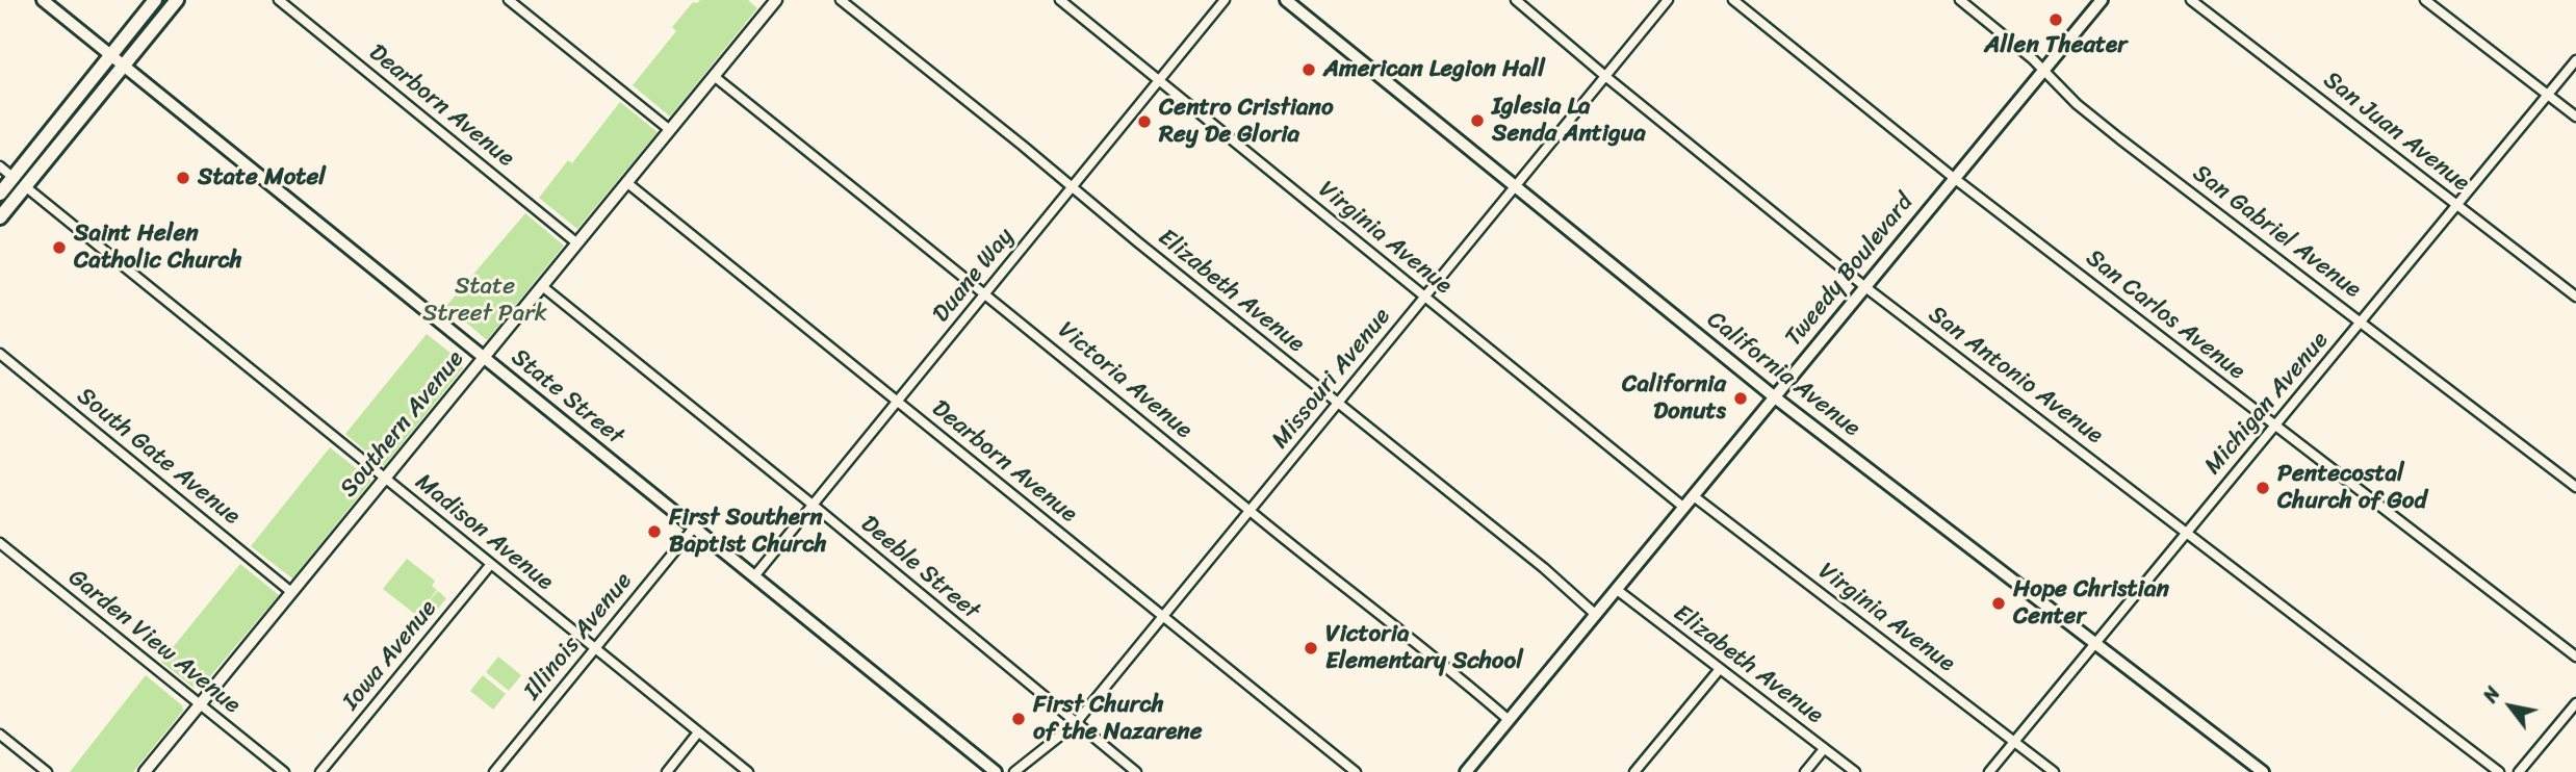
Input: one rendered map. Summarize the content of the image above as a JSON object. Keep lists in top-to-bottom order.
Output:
{
  "streets": {
    "main road": ["Tweedy Boulevard", "California Avenue", "State Street"],
    "street": [
      "Dearborn Avenue",
      "San Juan Avenue",
      "San Gabriel Avenue",
      "Virginia Avenue",
      "Duane Way",
      "Elizabeth Avenue",
      "San Carlos Avenue",
      "San Antonio Avenue",
      "Missouri Avenue",
      "Victoria Avenue",
      "Michigan Avenue",
      "Southern Avenue",
      "South Gate Avenue",
      "Madison Avenue",
      "Deeble Street",
      "Illinois Avenue",
      "Garden View Avenue",
      "Iowa Avenue"
    ]
  },
  "crossings": [
    ["Dearborn Avenue", "Duane Way"],
    ["Dearborn Avenue", "Missouri Avenue"],
    ["Dearborn Avenue", "Southern Avenue"],
    ["San Juan Avenue", "Michigan Avenue"],
    ["San Gabriel Avenue", "Tweedy Boulevard"],
    ["San Gabriel Avenue", "Michigan Avenue"],
    ["Virginia Avenue", "Tweedy Boulevard"],
    ["Virginia Avenue", "Duane Way"],
    ["Virginia Avenue", "Missouri Avenue"],
    ["Virginia Avenue", "Michigan Avenue"],
    ["Tweedy Boulevard", "Elizabeth Avenue"],
    ["Tweedy Boulevard", "San Carlos Avenue"],
    ["Tweedy Boulevard", "California Avenue"],
    ["Tweedy Boulevard", "San Antonio Avenue"],
    ["Tweedy Boulevard", "Victoria Avenue"],
    ["Duane Way", "Elizabeth Avenue"],
    ["Duane Way", "Victoria Avenue"],
    ["Duane Way", "State Street"],
    ["Duane Way", "Deeble Street"],
    ["Elizabeth Avenue", "Missouri Avenue"],
    ["San Carlos Avenue", "Michigan Avenue"],
    ["California Avenue", "Missouri Avenue"],
    ["California Avenue", "Michigan Avenue"],
    ["San Antonio Avenue", "Missouri Avenue"],
    ["San Antonio Avenue", "Michigan Avenue"],
    ["Missouri Avenue", "Victoria Avenue"],
    ["Missouri Avenue", "Deeble Street"],
    ["Victoria Avenue", "Southern Avenue"],
    ["State Street", "Southern Avenue"],
    ["State Street", "Illinois Avenue"],
    ["Southern Avenue", "South Gate Avenue"],
    ["Southern Avenue", "Madison Avenue"],
    ["Southern Avenue", "Deeble Street"],
    ["Southern Avenue", "Garden View Avenue"],
    ["Madison Avenue", "Illinois Avenue"],
    ["Madison Avenue", "Iowa Avenue"]
  ],
  "parks": ["State Street Park"],
  "places": [
    "Allen Theater",
    "American Legion Hall",
    "Iglesia La Senda Antigua",
    "Centro Cristiano Rey De Gloria",
    "State Motel",
    "Saint Helen Catholic Church",
    "California Donuts",
    "Pentecostal Church of God",
    "First Southern Baptist Church",
    "Hope Christian Center",
    "Victoria Elementary School",
    "First Church of the Nazarene"
  ],
  "north": "top left"
}
